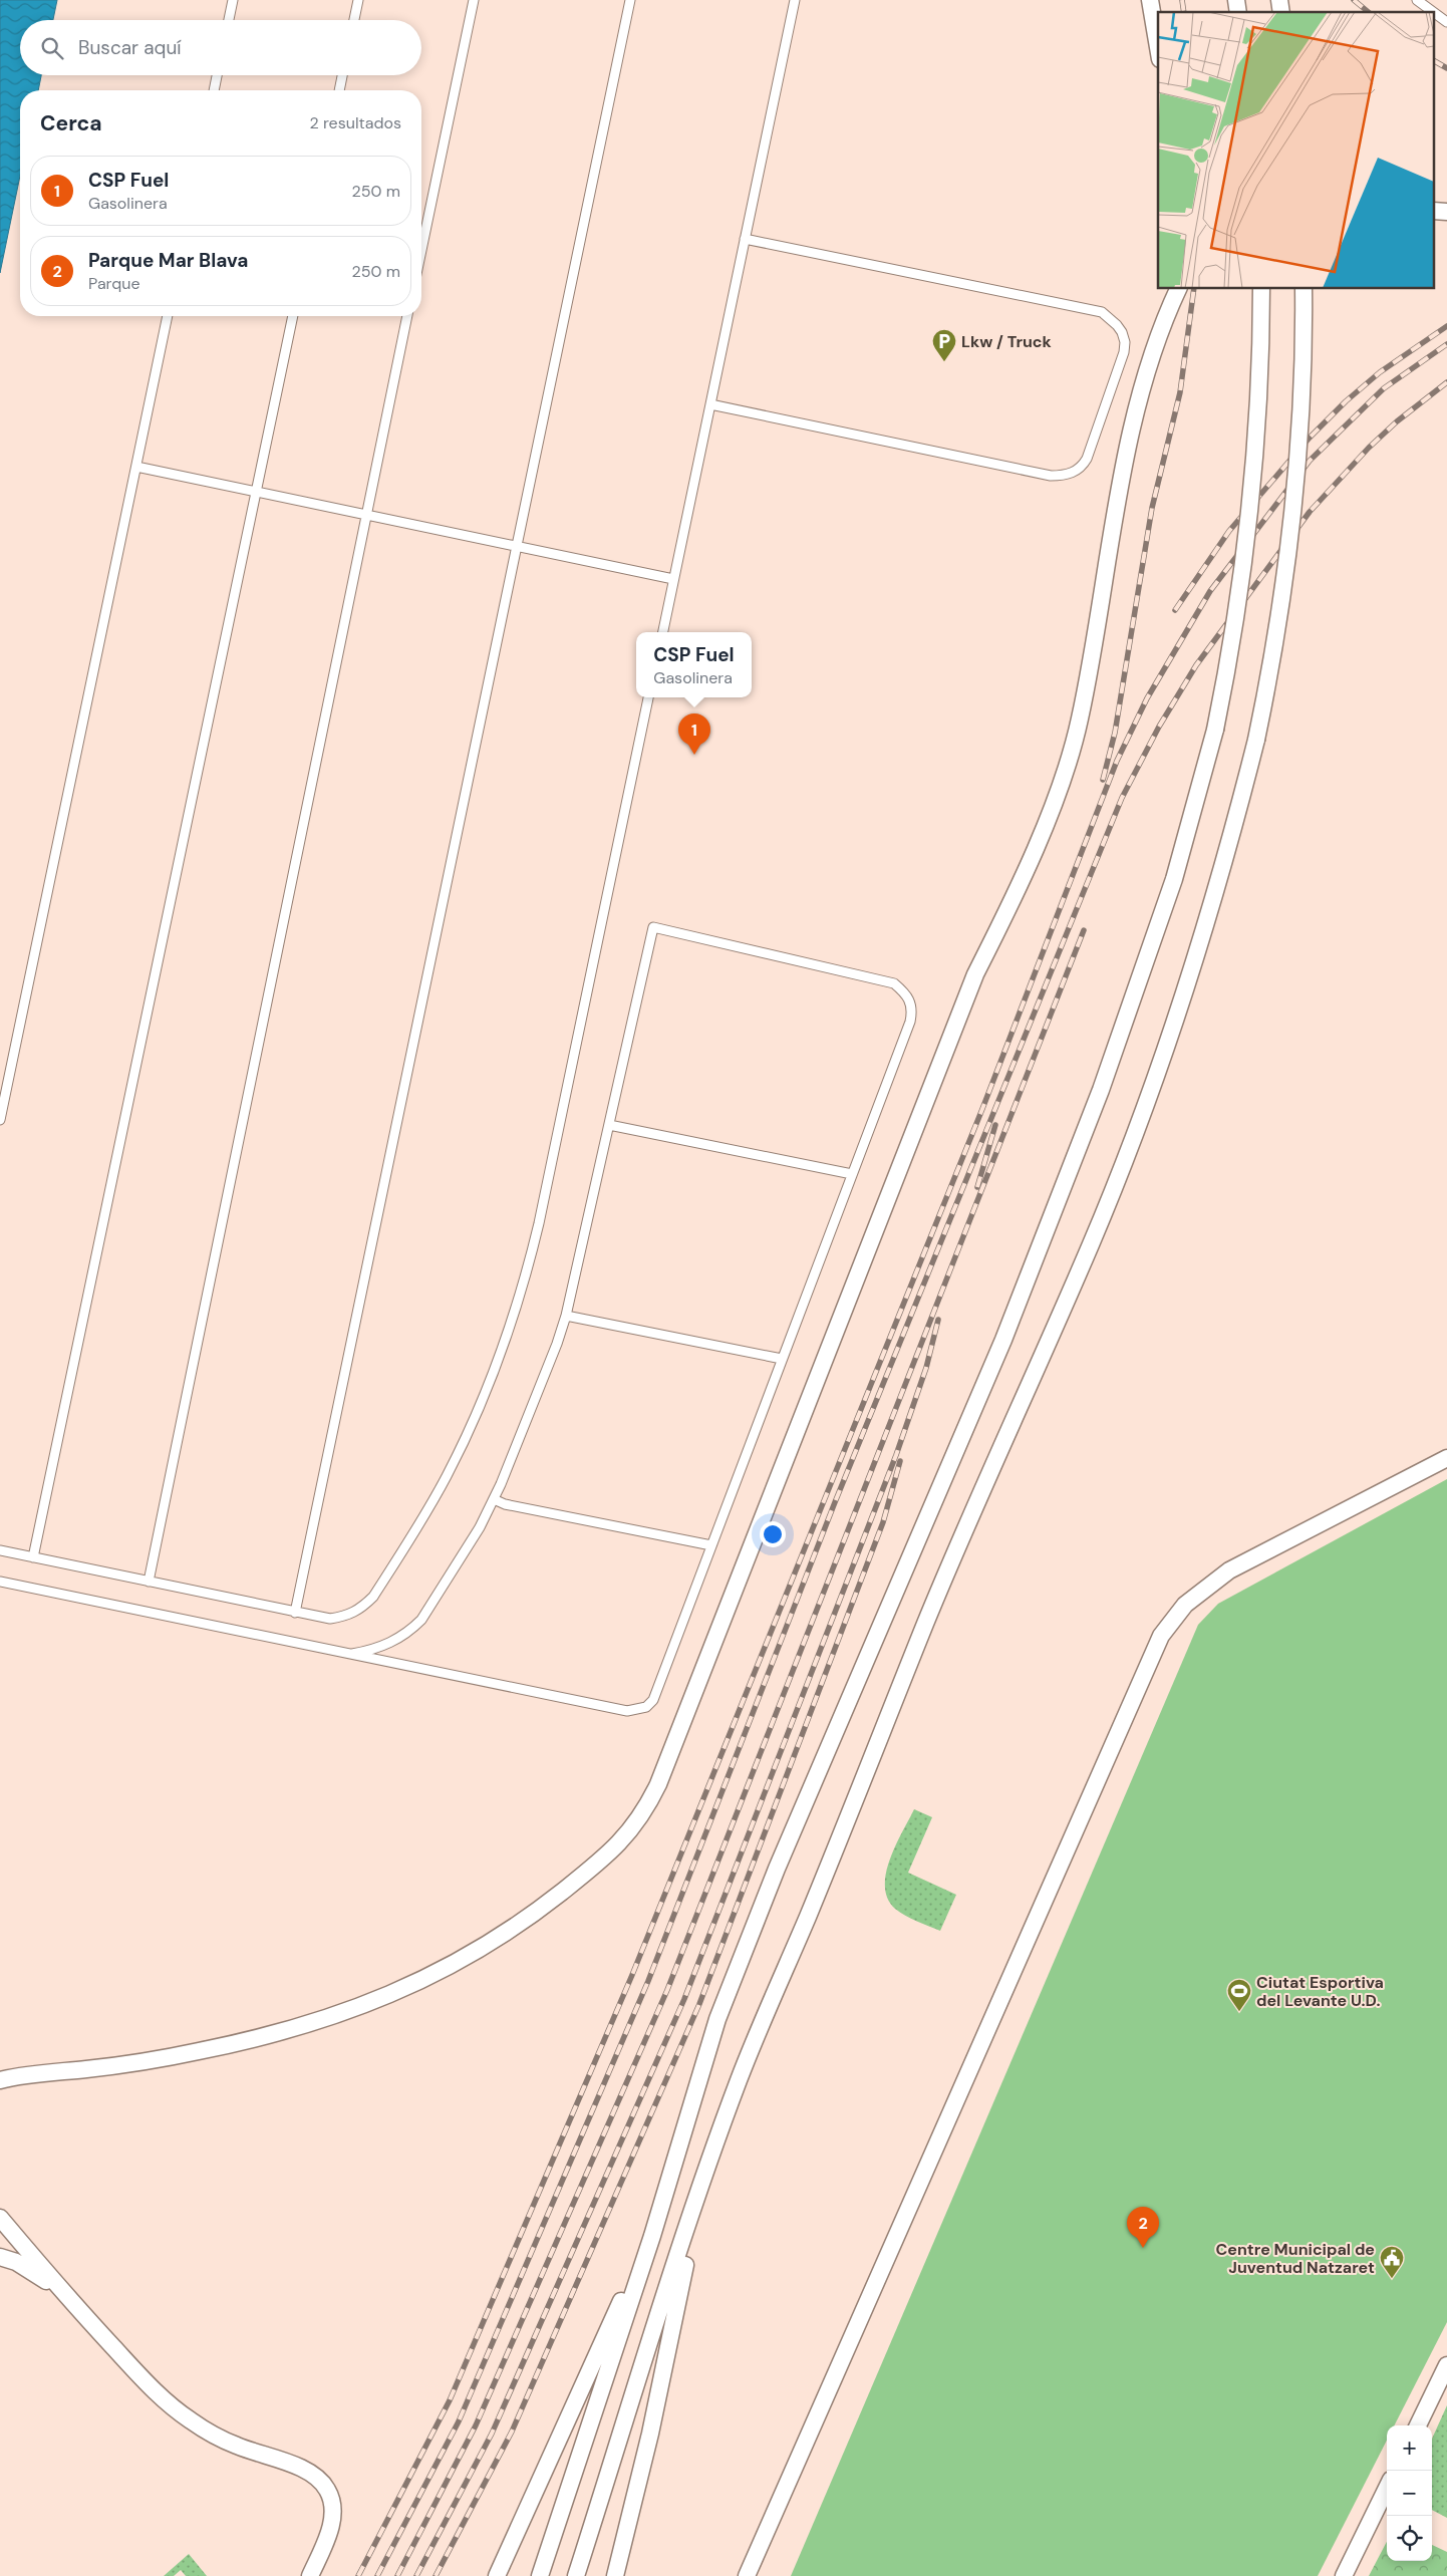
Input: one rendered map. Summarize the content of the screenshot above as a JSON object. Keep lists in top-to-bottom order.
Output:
{
  "places": {
    "parking": ["Lkw / Truck"],
    "sports": ["Ciutat Esportiva del Levante U.D."],
    "public building": ["Centre Municipal de Juventud Natzaret"]
  },
  "page": {
    "search": "Buscar aquí",
    "heading": ["Cerca", "2 resultados"],
    "list": [
      {
        "mark": "1",
        "name": "CSP Fuel",
        "note": "Gasolinera",
        "value": "250 m"
      },
      {
        "mark": "2",
        "name": "Parque Mar Blava",
        "note": "Parque",
        "value": "250 m"
      }
    ],
    "popup": ["CSP Fuel", "Gasolinera"],
    "pins": ["1", "2"],
    "map_buttons": ["+", "−"]
  }
}
